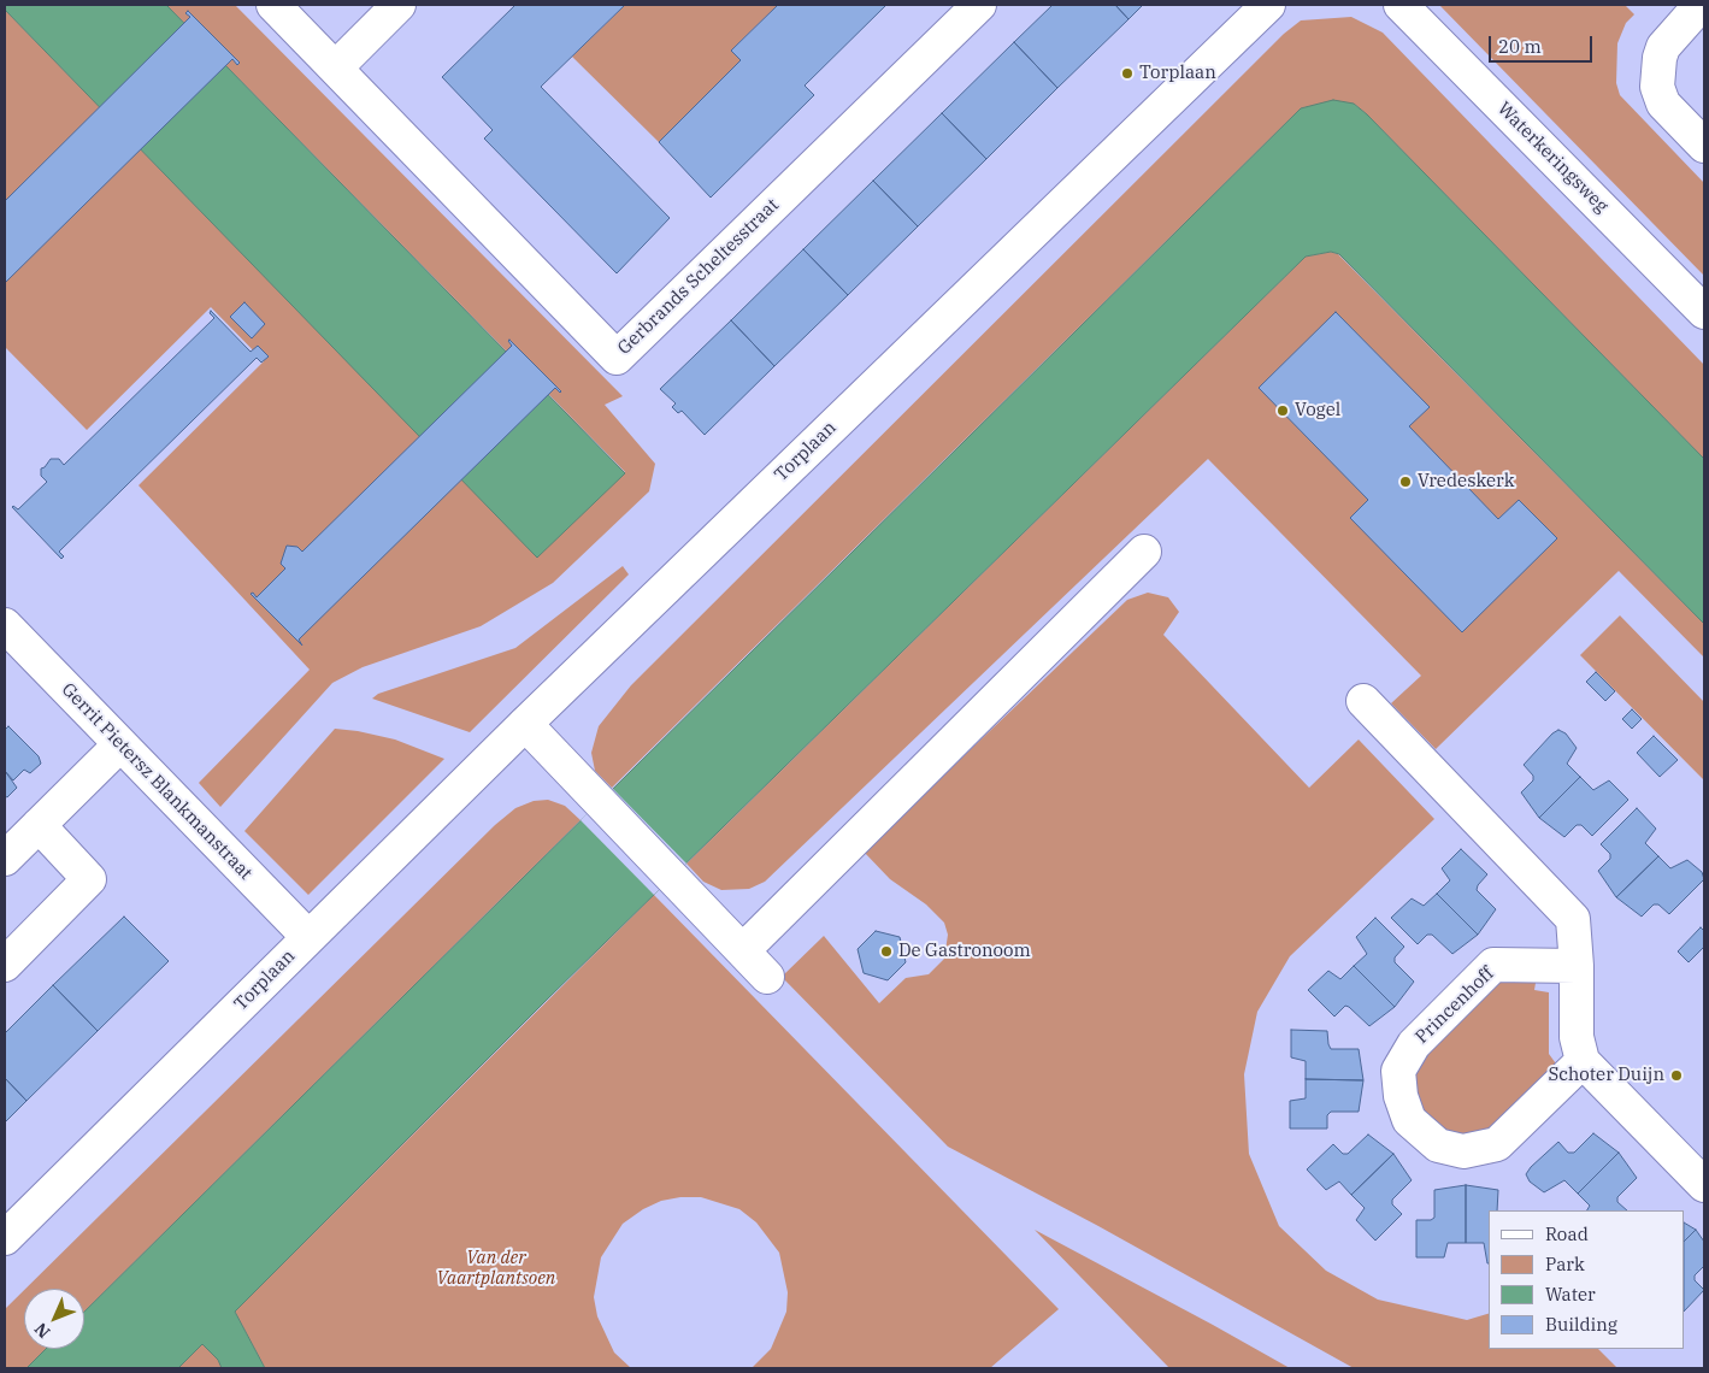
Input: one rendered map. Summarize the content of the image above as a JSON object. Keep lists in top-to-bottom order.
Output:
{
  "streets": {
    "street": [
      "Waterkeringsweg",
      "Gerbrands Scheltesstraat",
      "Torplaan",
      "Gerrit Pietersz Blankmanstraat",
      "Princenhoff"
    ]
  },
  "crossings": [
    ["Torplaan", "Gerrit Pietersz Blankmanstraat"]
  ],
  "parks": ["Van der Vaartplantsoen"],
  "places": [
    "Torplaan",
    "Vogel",
    "Vredeskerk",
    "De Gastronoom",
    "Schoter Duijn"
  ],
  "legend": [
    "Road",
    "Park",
    "Water",
    "Building"
  ],
  "scale_bar": "20 m",
  "north": "bottom left"
}
